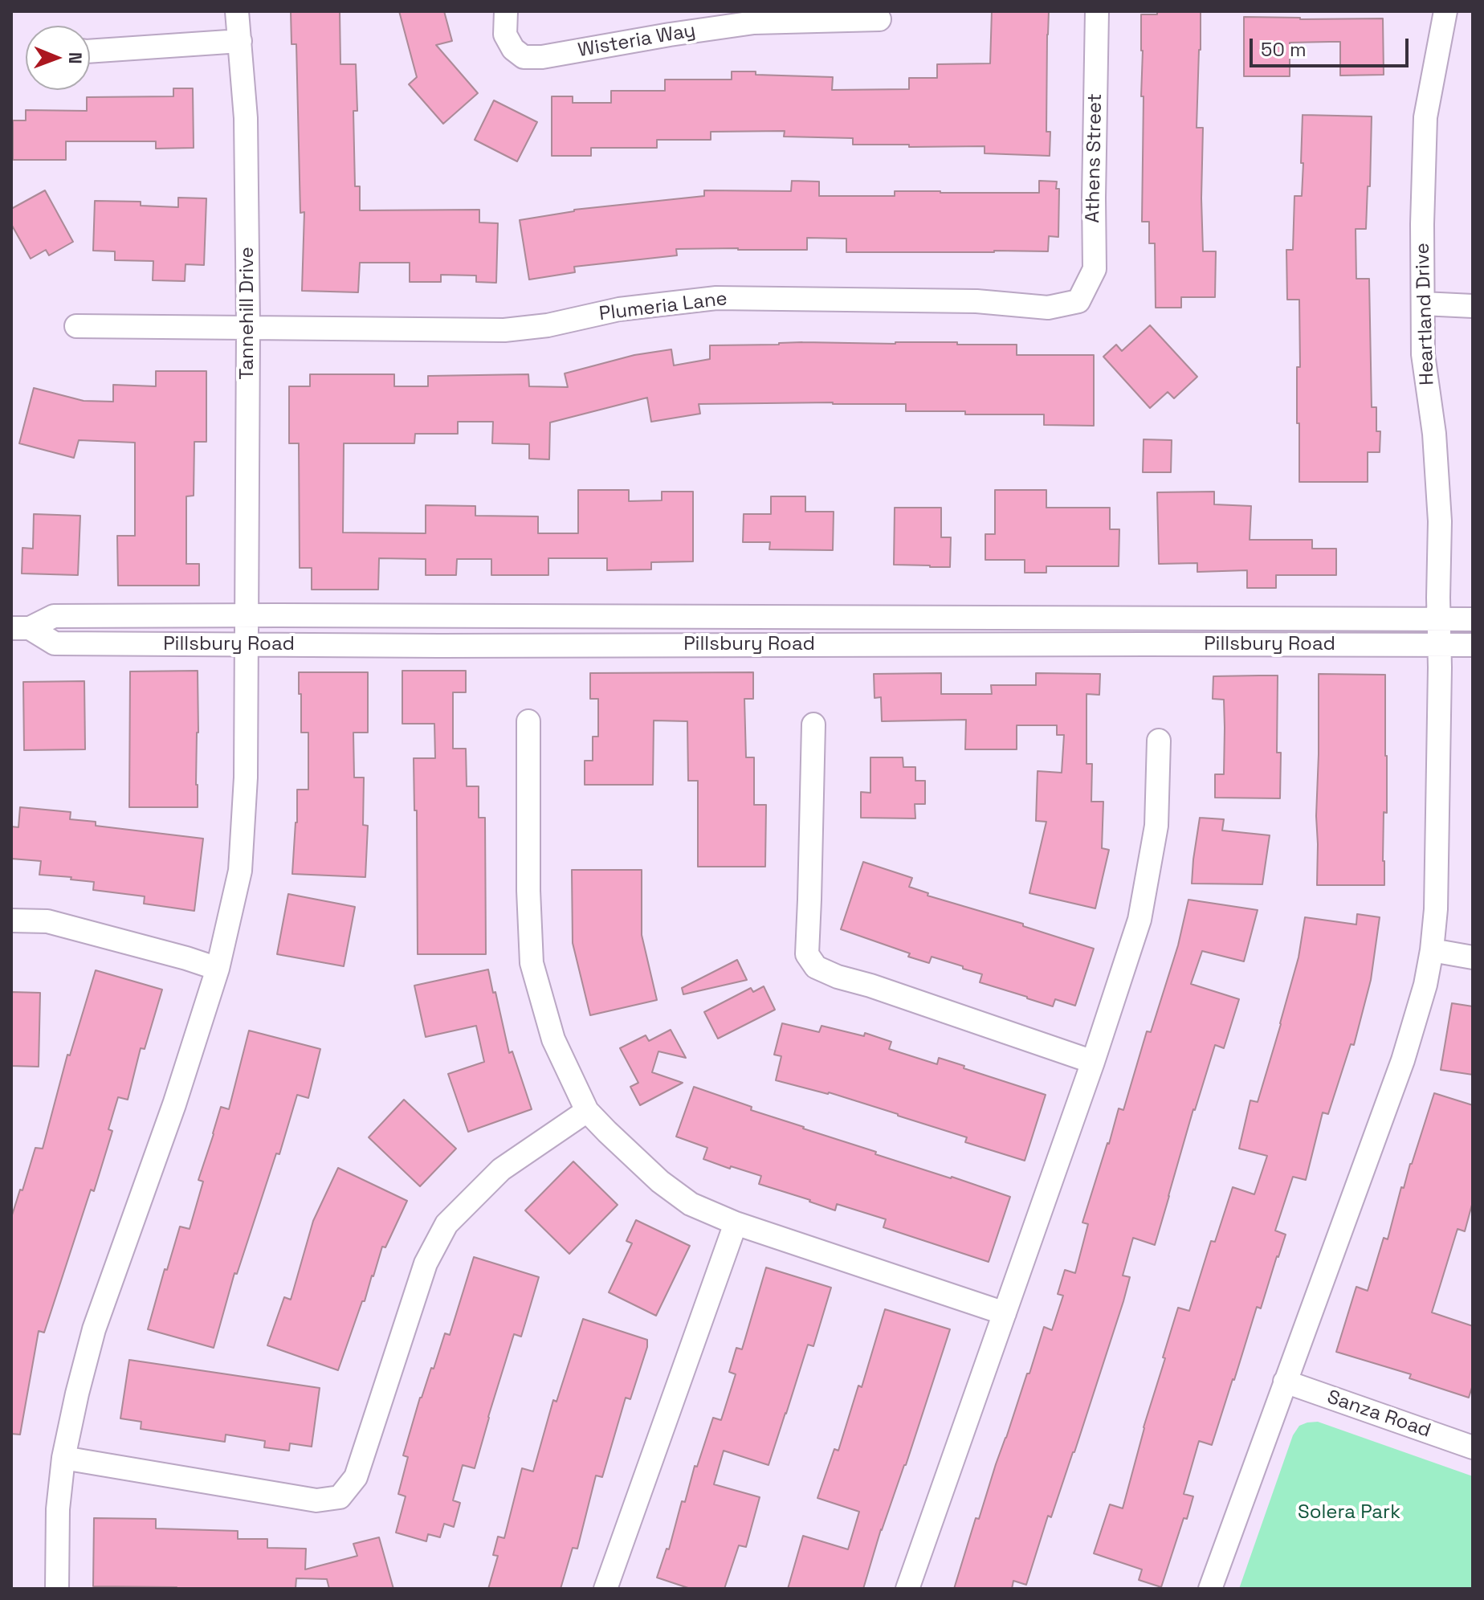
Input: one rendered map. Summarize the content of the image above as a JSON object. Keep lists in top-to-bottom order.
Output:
{
  "streets": {
    "street": [
      "Wisteria Way",
      "Athens Street",
      "Plumeria Lane",
      "Tannehill Drive",
      "Heartland Drive",
      "Pillsbury Road",
      "Sanza Road"
    ]
  },
  "crossings": [
    ["Athens Street", "Plumeria Lane"],
    ["Plumeria Lane", "Tannehill Drive"],
    ["Tannehill Drive", "Pillsbury Road"],
    ["Heartland Drive", "Pillsbury Road"],
    ["Heartland Drive", "Sanza Road"]
  ],
  "parks": ["Solera Park"],
  "scale_bar": "50 m",
  "north": "right"
}
